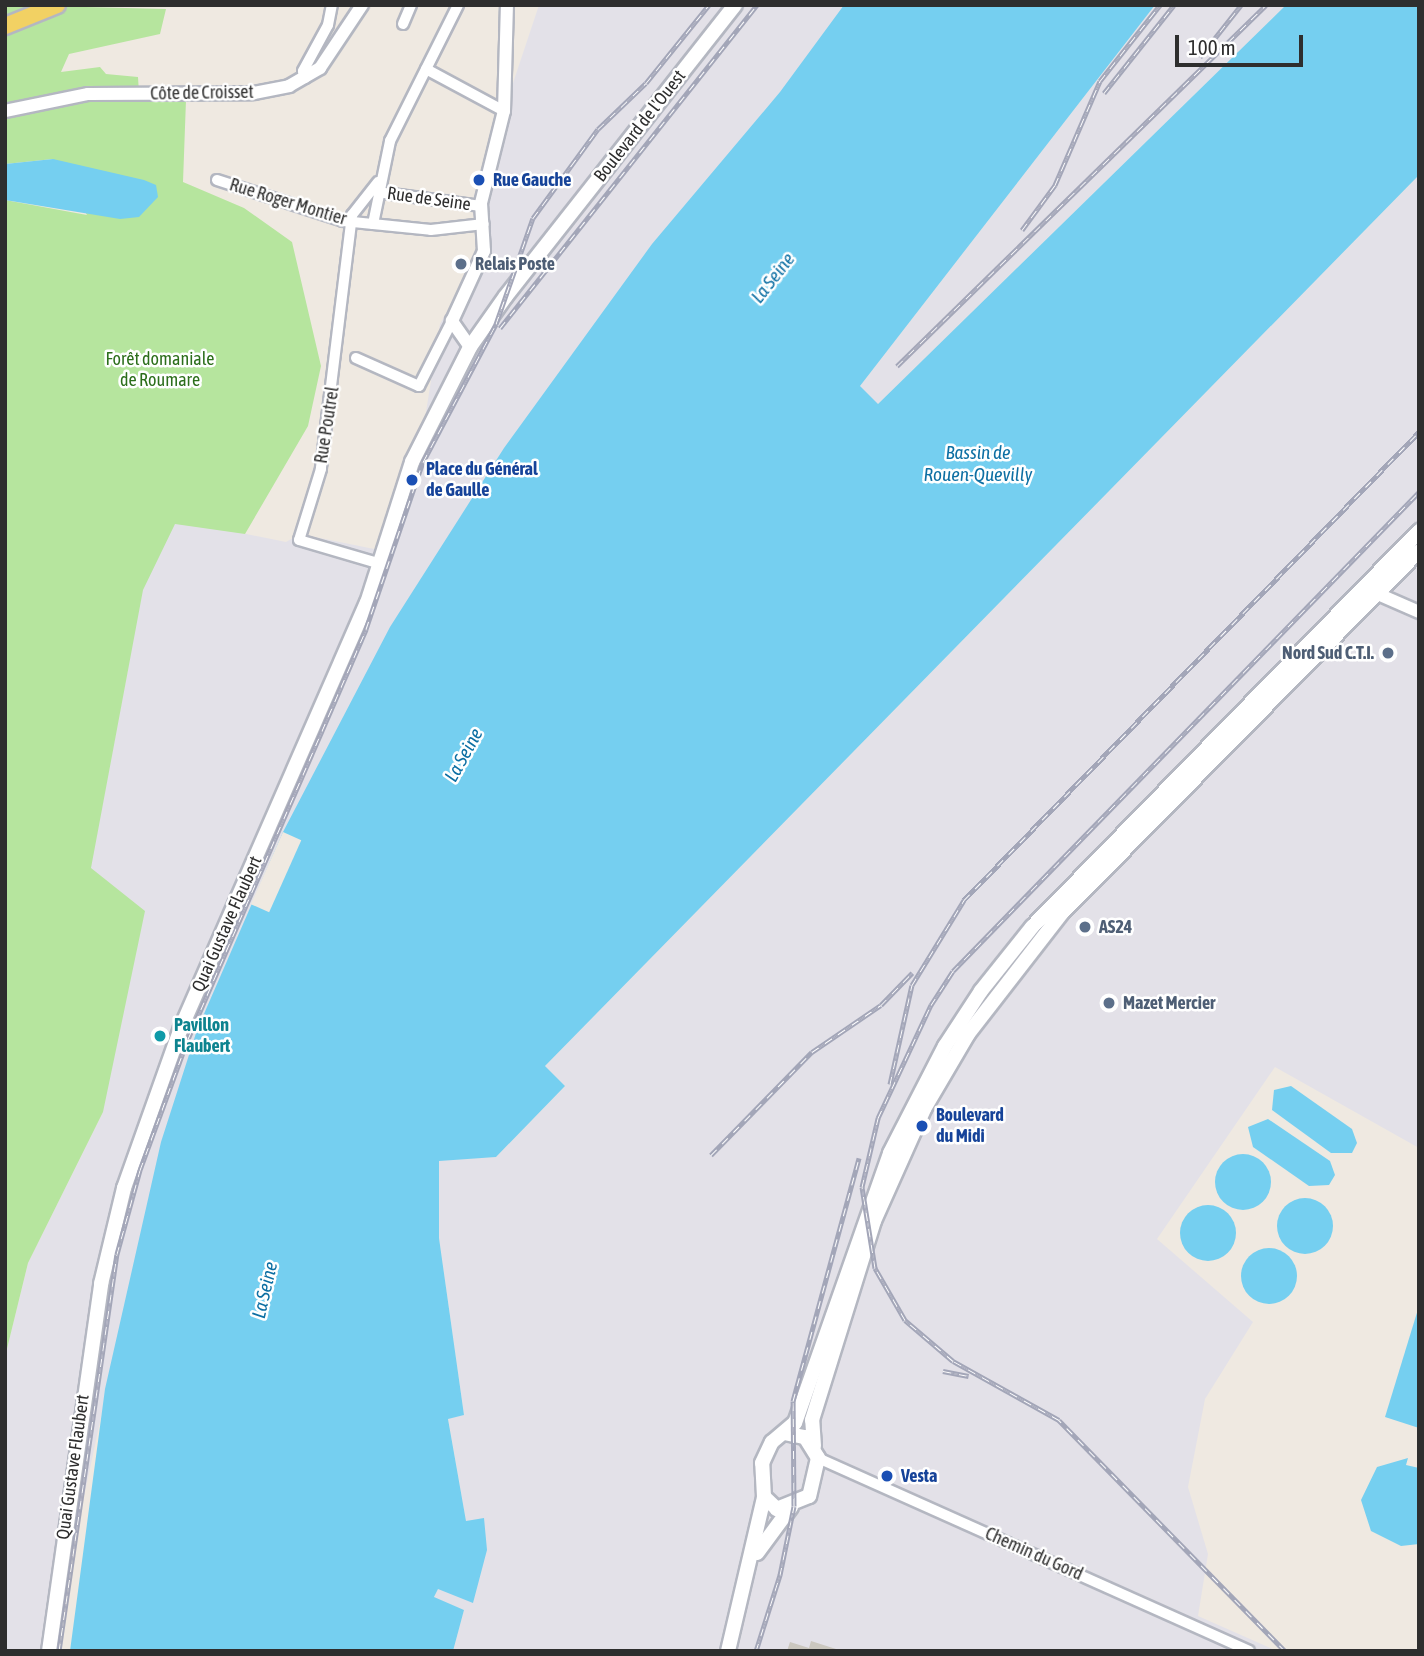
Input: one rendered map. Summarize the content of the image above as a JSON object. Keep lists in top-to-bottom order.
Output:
{
  "streets": {
    "main road": ["Boulevard de l'Ouest", "Quai Gustave Flaubert"],
    "street": [
      "Côte de Croisset",
      "Rue de Seine",
      "Rue Roger Montier",
      "Rue Poutrel",
      "Chemin du Gord"
    ]
  },
  "crossings": [
    ["Boulevard de l'Ouest", "Quai Gustave Flaubert"],
    ["Rue Roger Montier", "Rue Poutrel"],
    ["Rue Poutrel", "Quai Gustave Flaubert"]
  ],
  "water": ["La Seine", "Bassin de Rouen-Quevilly"],
  "parks": ["Forêt domaniale de Roumare"],
  "places": [
    "Rue Gauche",
    "Relais Poste",
    "Place du Général de Gaulle",
    "Nord Sud C.T.I.",
    "AS24",
    "Mazet Mercier",
    "Pavillon Flaubert",
    "Boulevard du Midi",
    "Vesta"
  ],
  "scale_bar": "100 m"
}
